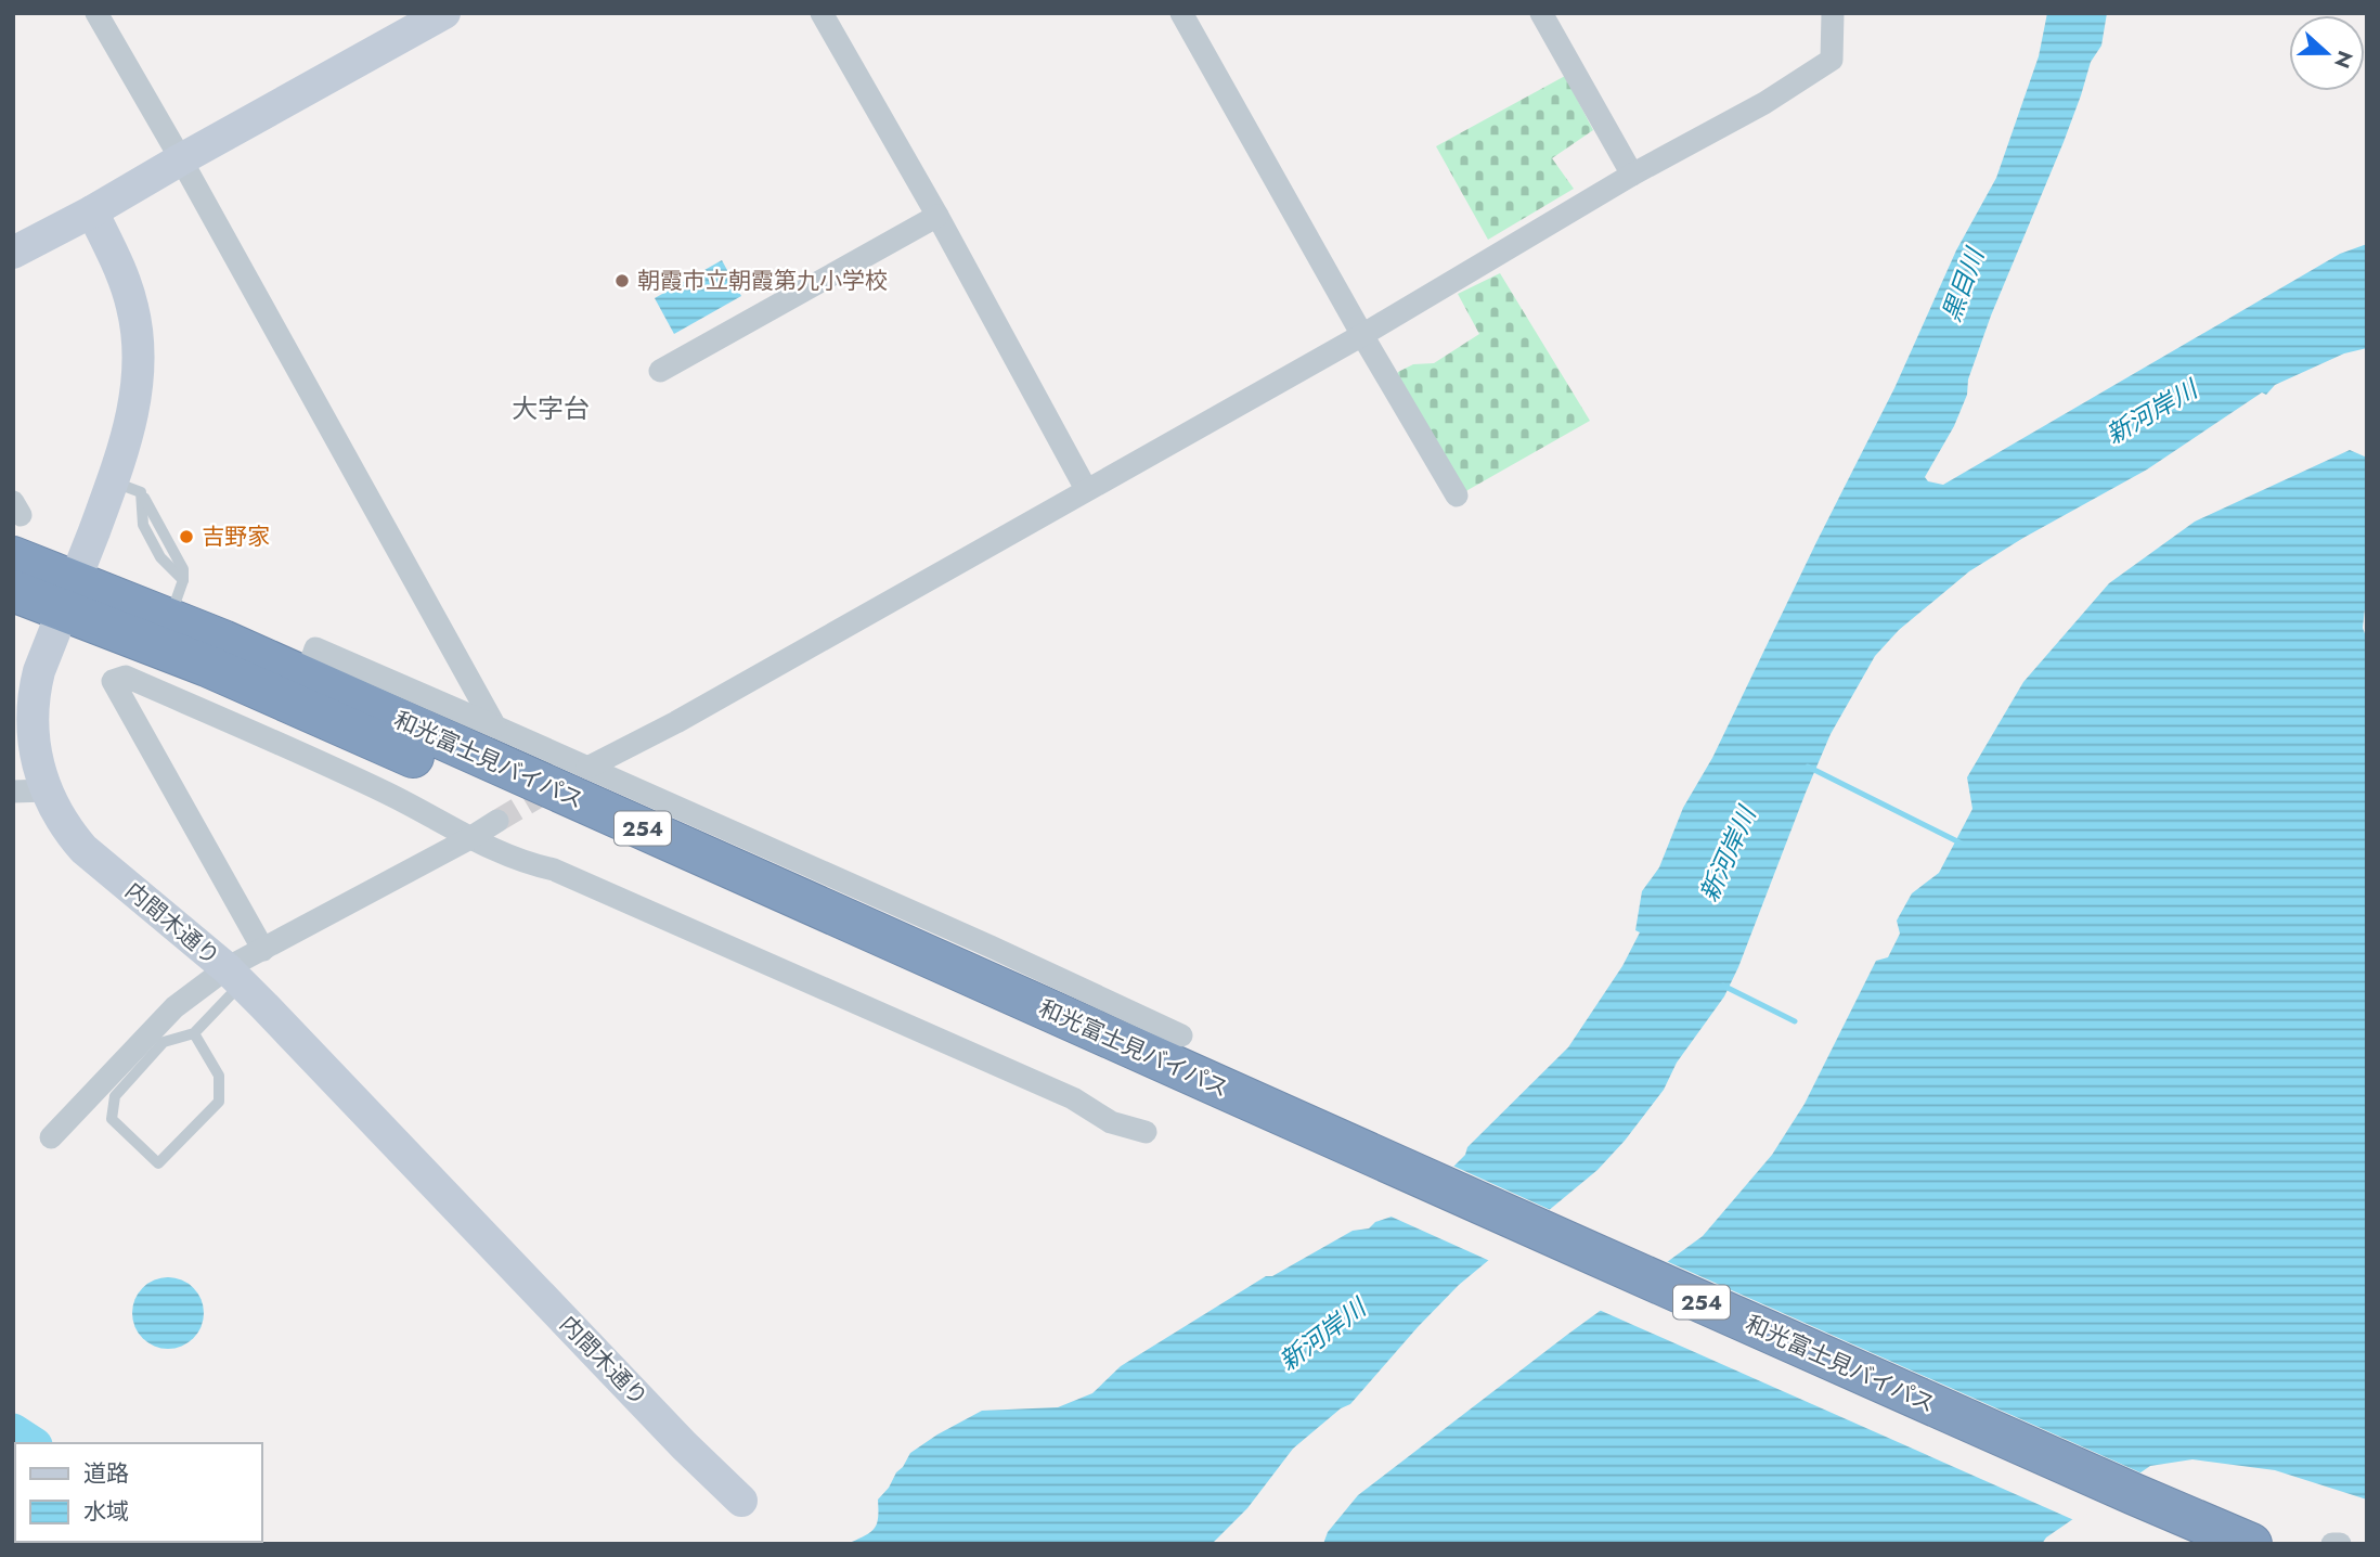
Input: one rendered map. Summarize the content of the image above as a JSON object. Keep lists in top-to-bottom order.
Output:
{
  "streets": {
    "highway": ["和光富士見バイパス", "254"],
    "street": ["内間木通り"]
  },
  "crossings": [
    ["和光富士見バイパス", "内間木通り"]
  ],
  "districts": ["大字台"],
  "water": ["黒目川", "新河岸川"],
  "places": ["朝霞市立朝霞第九小学校", "吉野家"],
  "legend": ["道路", "水域"],
  "north": "right"
}
